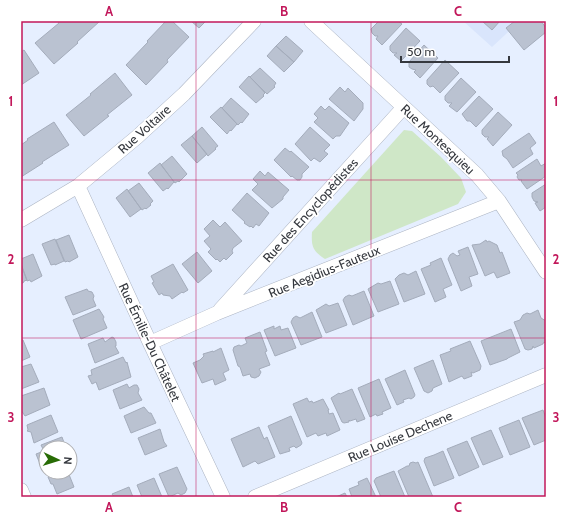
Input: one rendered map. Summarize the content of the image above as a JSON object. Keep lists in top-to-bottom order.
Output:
{
  "streets": {
    "street": [
      "Rue Voltaire",
      "Rue Montesquieu",
      "Rue des Encyclopédistes",
      "Rue Aegidius-Fauteux",
      "Rue Émilie-Du Châtelet",
      "Rue Louise Dechene"
    ]
  },
  "crossings": [
    ["Rue Voltaire", "Rue Émilie-Du Châtelet"],
    ["Rue Montesquieu", "Rue des Encyclopédistes"],
    ["Rue Montesquieu", "Rue Aegidius-Fauteux"],
    ["Rue des Encyclopédistes", "Rue Aegidius-Fauteux"],
    ["Rue Aegidius-Fauteux", "Rue Émilie-Du Châtelet"]
  ],
  "scale_bar": "50 m",
  "north": "right",
  "grid": {
    "columns": ["A", "B", "C"],
    "rows": ["1", "2", "3"]
  }
}
